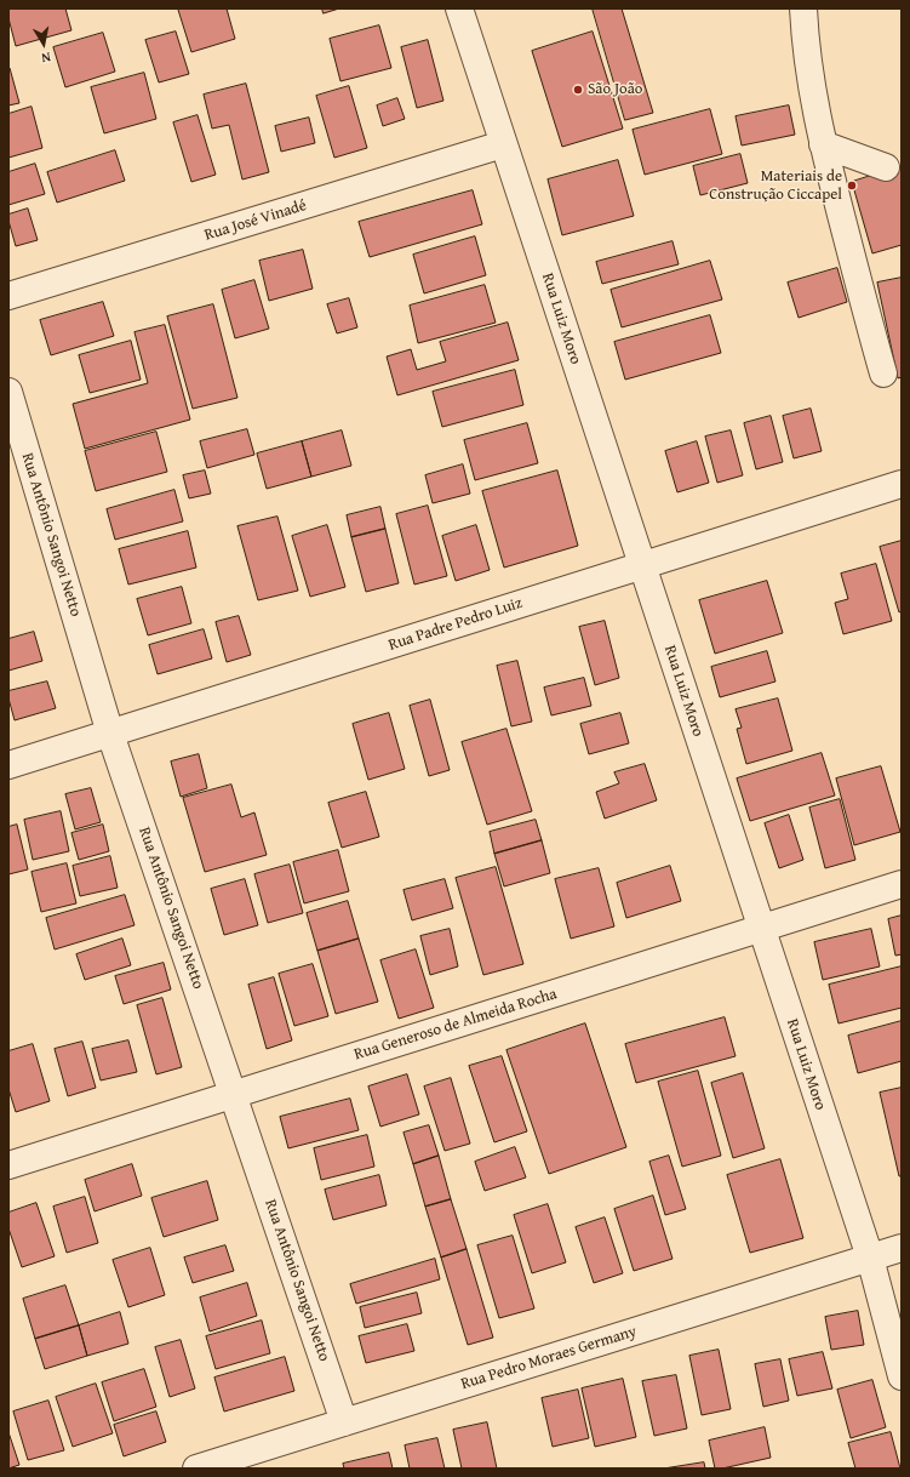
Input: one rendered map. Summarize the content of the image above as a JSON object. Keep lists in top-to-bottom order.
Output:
{
  "streets": {
    "street": [
      "Rua José Vinadé",
      "Rua Luiz Moro",
      "Rua Antônio Sangoi Netto",
      "Rua Padre Pedro Luiz",
      "Rua Generoso de Almeida Rocha",
      "Rua Pedro Moraes Germany"
    ]
  },
  "crossings": [
    ["Rua José Vinadé", "Rua Luiz Moro"],
    ["Rua Luiz Moro", "Rua Padre Pedro Luiz"],
    ["Rua Luiz Moro", "Rua Generoso de Almeida Rocha"],
    ["Rua Luiz Moro", "Rua Pedro Moraes Germany"],
    ["Rua Antônio Sangoi Netto", "Rua Padre Pedro Luiz"],
    ["Rua Antônio Sangoi Netto", "Rua Generoso de Almeida Rocha"],
    ["Rua Antônio Sangoi Netto", "Rua Pedro Moraes Germany"]
  ],
  "places": ["São João", "Materiais de Construção Ciccapel"],
  "north": "bottom"
}
